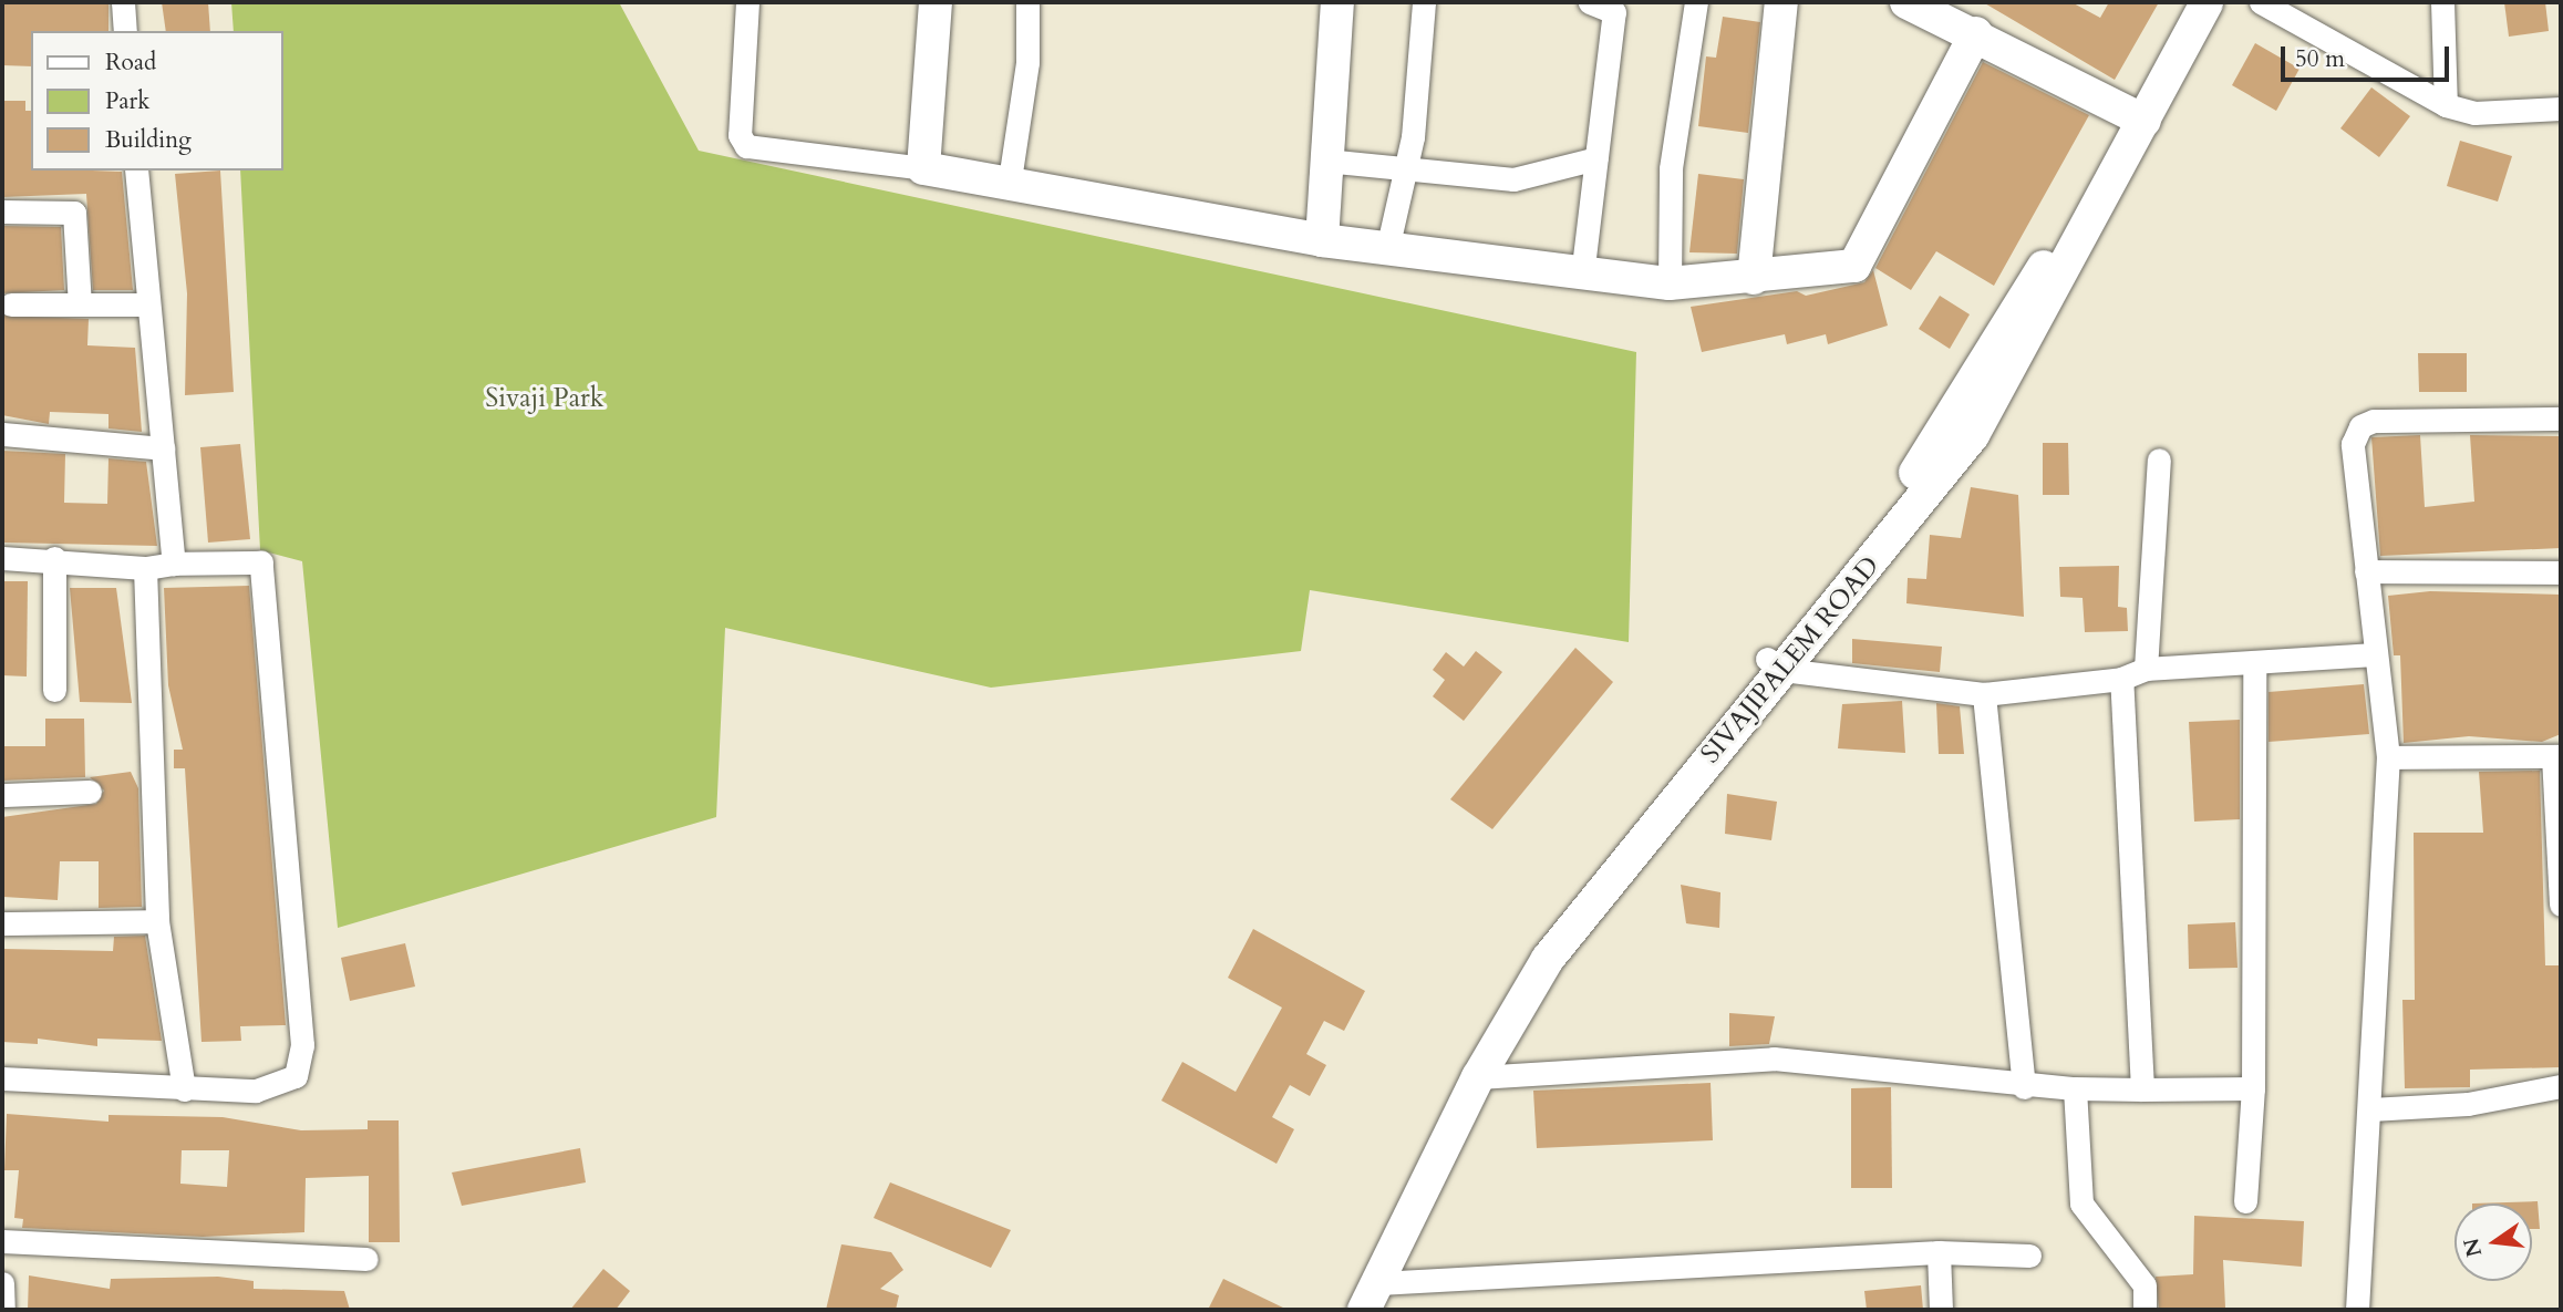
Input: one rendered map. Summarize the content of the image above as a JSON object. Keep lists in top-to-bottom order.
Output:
{
  "streets": {
    "main road": ["SIVAJIPALEM ROAD"]
  },
  "parks": ["Sivaji Park"],
  "legend": ["Road", "Park", "Building"],
  "scale_bar": "50 m",
  "north": "left"
}
